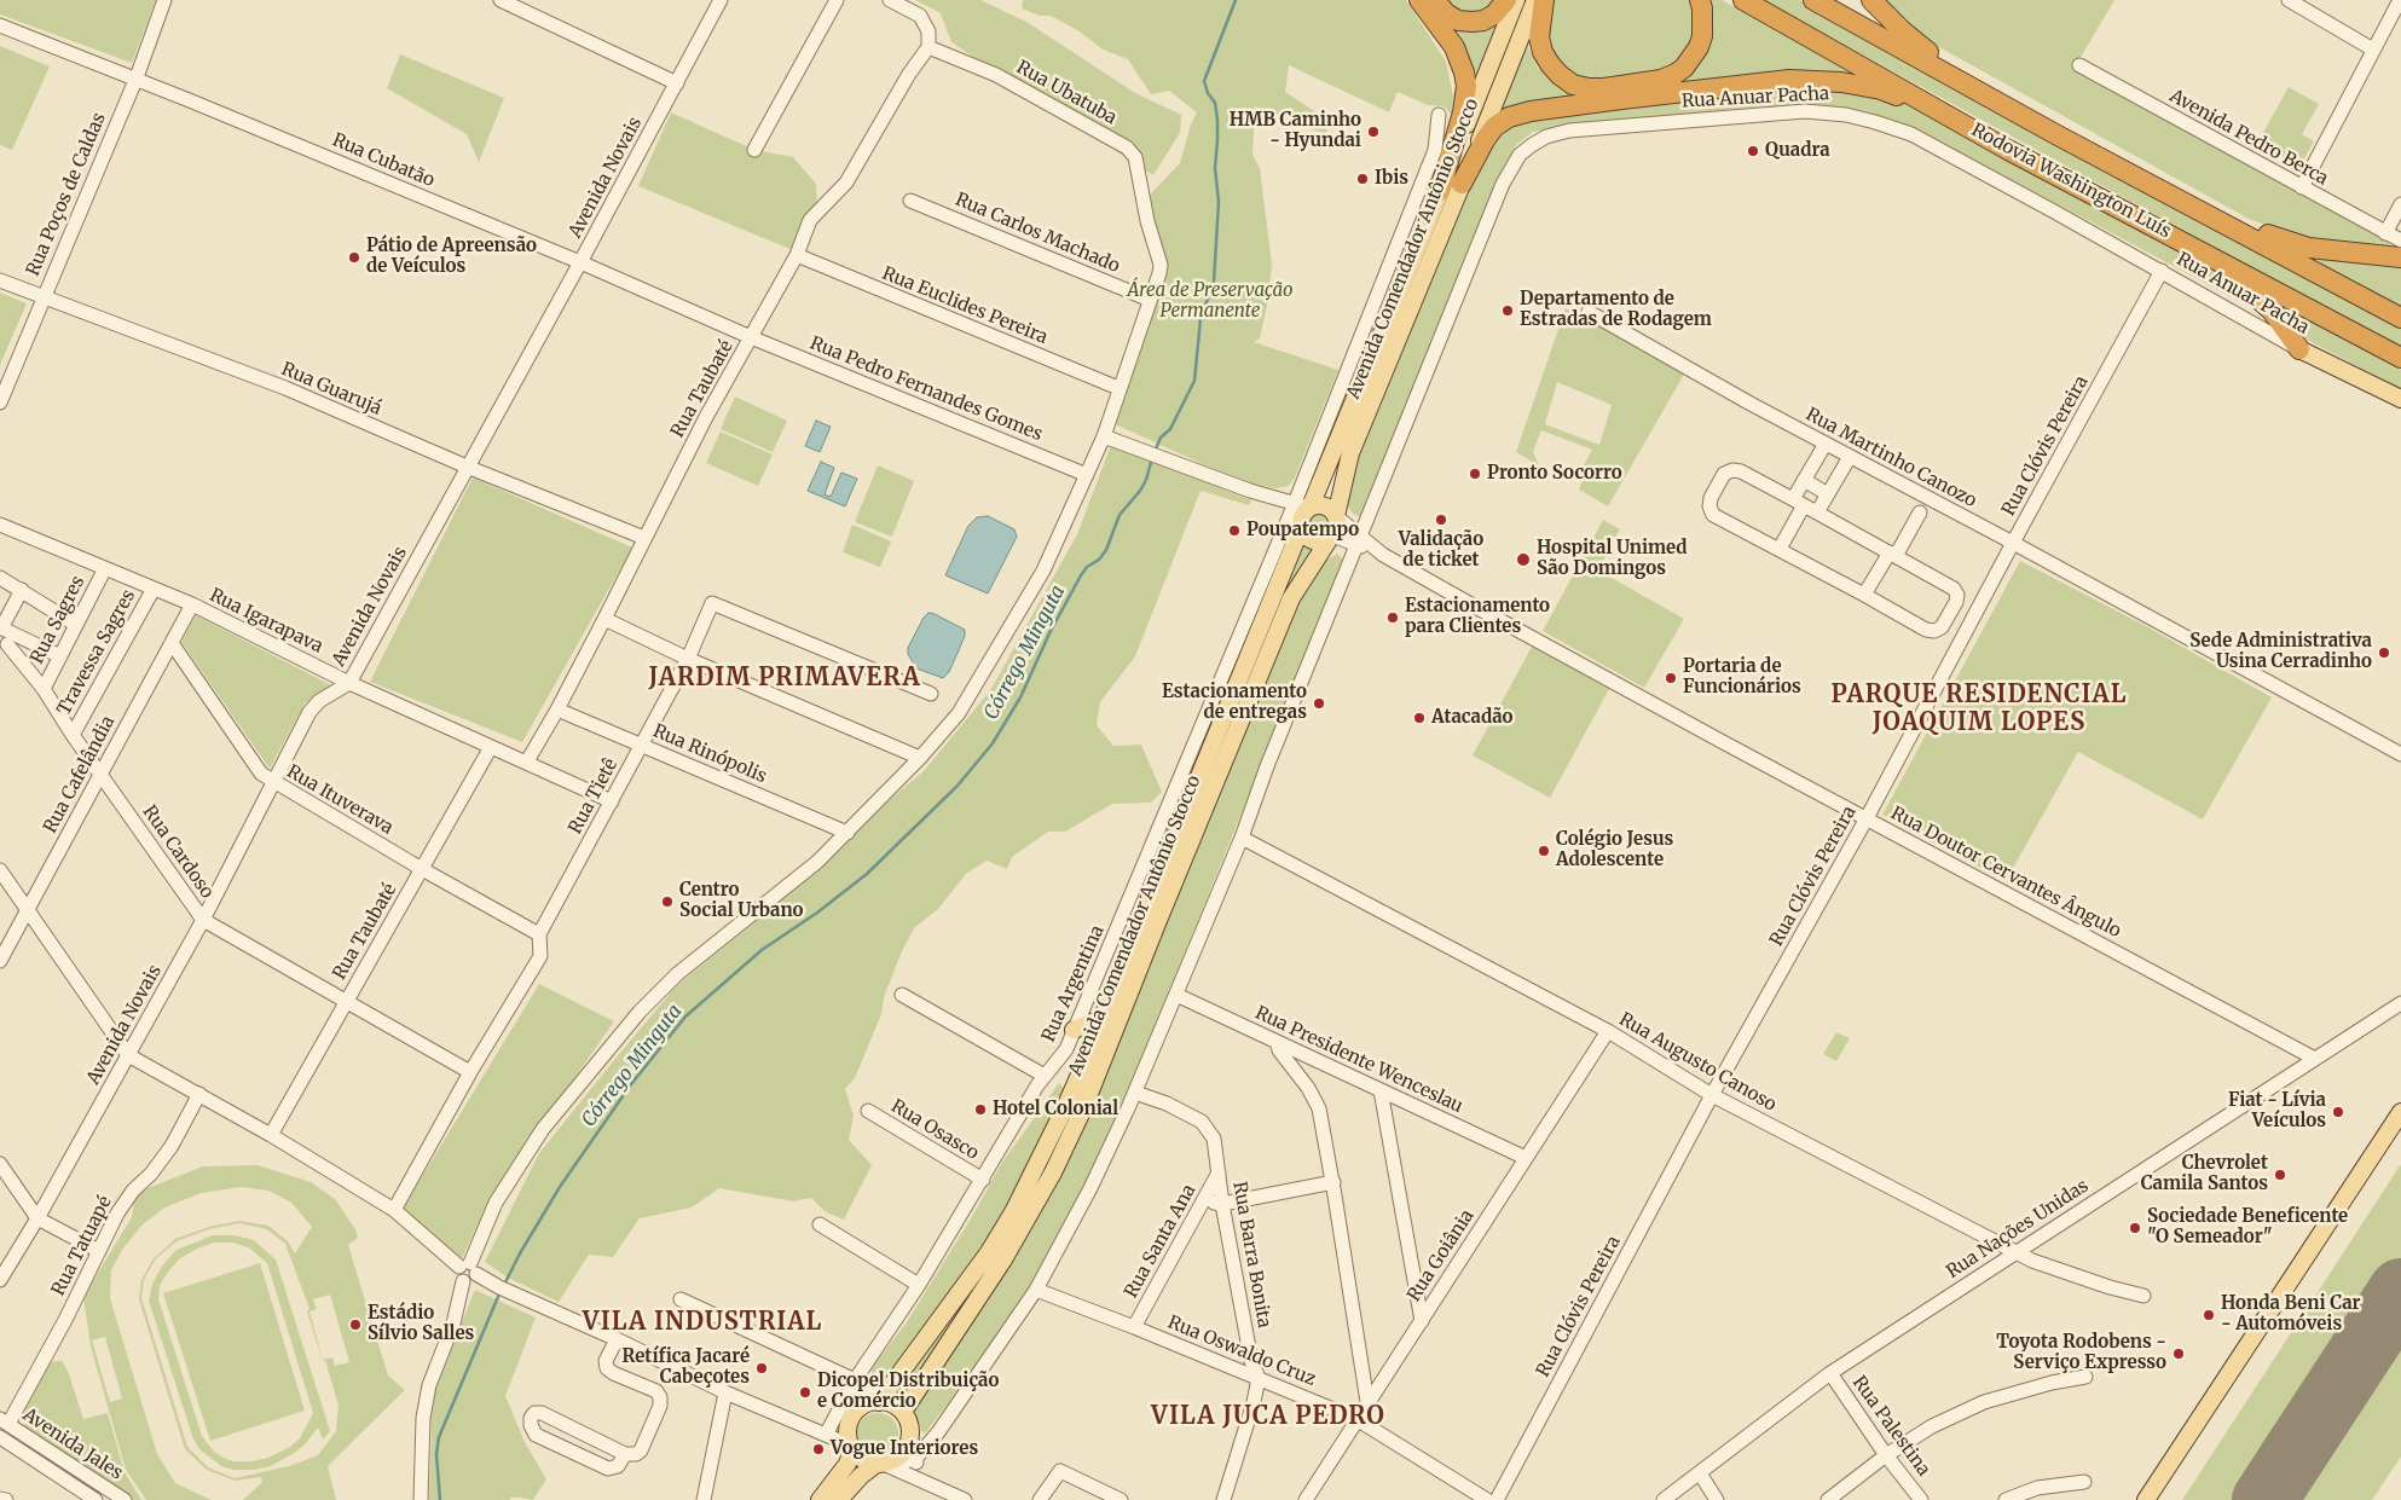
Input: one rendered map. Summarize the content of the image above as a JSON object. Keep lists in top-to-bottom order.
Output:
{
  "streets": {
    "highway": ["Rodovia Washington Luís"],
    "main road": ["Rua Anuar Pacha", "Avenida Comendador Antônio Stocco"],
    "street": [
      "Rua Ubatuba",
      "Avenida Pedro Berca",
      "Rua Cubatão",
      "Avenida Novais",
      "Rua Poços de Caldas",
      "Rua Carlos Machado",
      "Rua Euclides Pereira",
      "Rua Guarujá",
      "Rua Taubaté",
      "Rua Pedro Fernandes Gomes",
      "Rua Clóvis Pereira",
      "Rua Martinho Canozo",
      "Rua Sagres",
      "Rua Igarapava",
      "Travessa Sagres",
      "Rua Rinópolis",
      "Rua Cafelândia",
      "Rua Tietê",
      "Rua Ituverava",
      "Rua Cardoso",
      "Rua Doutor Cervantes Ângulo",
      "Rua Argentina",
      "Rua Presidente Wenceslau",
      "Rua Augusto Canoso",
      "Rua Osasco",
      "Rua Nações Unidas",
      "Rua Santa Ana",
      "Rua Tatuapé",
      "Rua Barra Bonita",
      "Rua Goiânia",
      "Rua Oswaldo Cruz",
      "Rua Palestina",
      "Avenida Jales"
    ]
  },
  "crossings": [
    ["Rua Ubatuba", "Rua Carlos Machado"],
    ["Rua Ubatuba", "Rua Taubaté"],
    ["Rua Anuar Pacha", "Rua Clóvis Pereira"],
    ["Rua Anuar Pacha", "Rua Doutor Cervantes Ângulo"],
    ["Rua Cubatão", "Avenida Novais"],
    ["Rua Cubatão", "Rua Poços de Caldas"],
    ["Rua Cubatão", "Rua Taubaté"],
    ["Rua Cubatão", "Rua Pedro Fernandes Gomes"],
    ["Avenida Novais", "Rua Guarujá"],
    ["Avenida Novais", "Rua Igarapava"],
    ["Avenida Novais", "Rua Ituverava"],
    ["Avenida Novais", "Rua Cardoso"],
    ["Rua Poços de Caldas", "Rua Guarujá"],
    ["Avenida Comendador Antônio Stocco", "Rua Doutor Cervantes Ângulo"],
    ["Avenida Comendador Antônio Stocco", "Rua Argentina"],
    ["Rua Euclides Pereira", "Rua Taubaté"],
    ["Rua Guarujá", "Rua Taubaté"],
    ["Rua Taubaté", "Rua Pedro Fernandes Gomes"],
    ["Rua Taubaté", "Rua Igarapava"],
    ["Rua Taubaté", "Rua Rinópolis"],
    ["Rua Taubaté", "Rua Ituverava"],
    ["Rua Taubaté", "Rua Cardoso"],
    ["Rua Clóvis Pereira", "Rua Martinho Canozo"],
    ["Rua Clóvis Pereira", "Rua Doutor Cervantes Ângulo"],
    ["Rua Clóvis Pereira", "Rua Augusto Canoso"],
    ["Rua Sagres", "Rua Igarapava"],
    ["Rua Sagres", "Rua Cardoso"],
    ["Rua Igarapava", "Travessa Sagres"],
    ["Rua Igarapava", "Rua Cafelândia"],
    ["Rua Igarapava", "Rua Tietê"],
    ["Travessa Sagres", "Rua Cardoso"],
    ["Rua Rinópolis", "Rua Tietê"],
    ["Rua Cafelândia", "Rua Ituverava"],
    ["Rua Cafelândia", "Rua Cardoso"],
    ["Rua Tietê", "Rua Ituverava"],
    ["Rua Tietê", "Rua Cardoso"],
    ["Rua Doutor Cervantes Ângulo", "Rua Argentina"],
    ["Rua Doutor Cervantes Ângulo", "Rua Nações Unidas"],
    ["Rua Argentina", "Rua Osasco"],
    ["Rua Presidente Wenceslau", "Rua Goiânia"],
    ["Rua Augusto Canoso", "Rua Nações Unidas"],
    ["Rua Augusto Canoso", "Rua Goiânia"],
    ["Rua Nações Unidas", "Rua Palestina"],
    ["Rua Santa Ana", "Rua Barra Bonita"],
    ["Rua Santa Ana", "Rua Oswaldo Cruz"],
    ["Rua Tatuapé", "Avenida Jales"],
    ["Rua Barra Bonita", "Rua Oswaldo Cruz"],
    ["Rua Goiânia", "Rua Oswaldo Cruz"]
  ],
  "districts": [
    "JARDIM PRIMAVERA",
    "PARQUE RESIDENCIAL JOAQUIM LOPES",
    "VILA INDUSTRIAL",
    "VILA JUCA PEDRO"
  ],
  "water": ["Córrego Minguta"],
  "parks": ["Área de Preservação Permanente"],
  "places": [
    "HMB Caminho - Hyundai",
    "Quadra",
    "Ibis",
    "Pátio de Apreensão de Veículos",
    "Departamento de Estradas de Rodagem",
    "Pronto Socorro",
    "Validação de ticket",
    "Poupatempo",
    "Hospital Unimed São Domingos",
    "Estacionamento para Clientes",
    "Sede Administrativa Usina Cerradinho",
    "Portaria de Funcionários",
    "Estacionamento de entregas",
    "Atacadão",
    "Colégio Jesus Adolescente",
    "Centro Social Urbano",
    "Hotel Colonial",
    "Fiat - Lívia Veículos",
    "Chevrolet Camila Santos",
    "Sociedade Beneficente \"O Semeador\"",
    "Honda Beni Car - Automóveis",
    "Estádio Sílvio Salles",
    "Toyota Rodobens - Serviço Expresso",
    "Retífica Jacaré Cabeçotes",
    "Dicopel Distribuição e Comércio",
    "Vogue Interiores"
  ]
}
